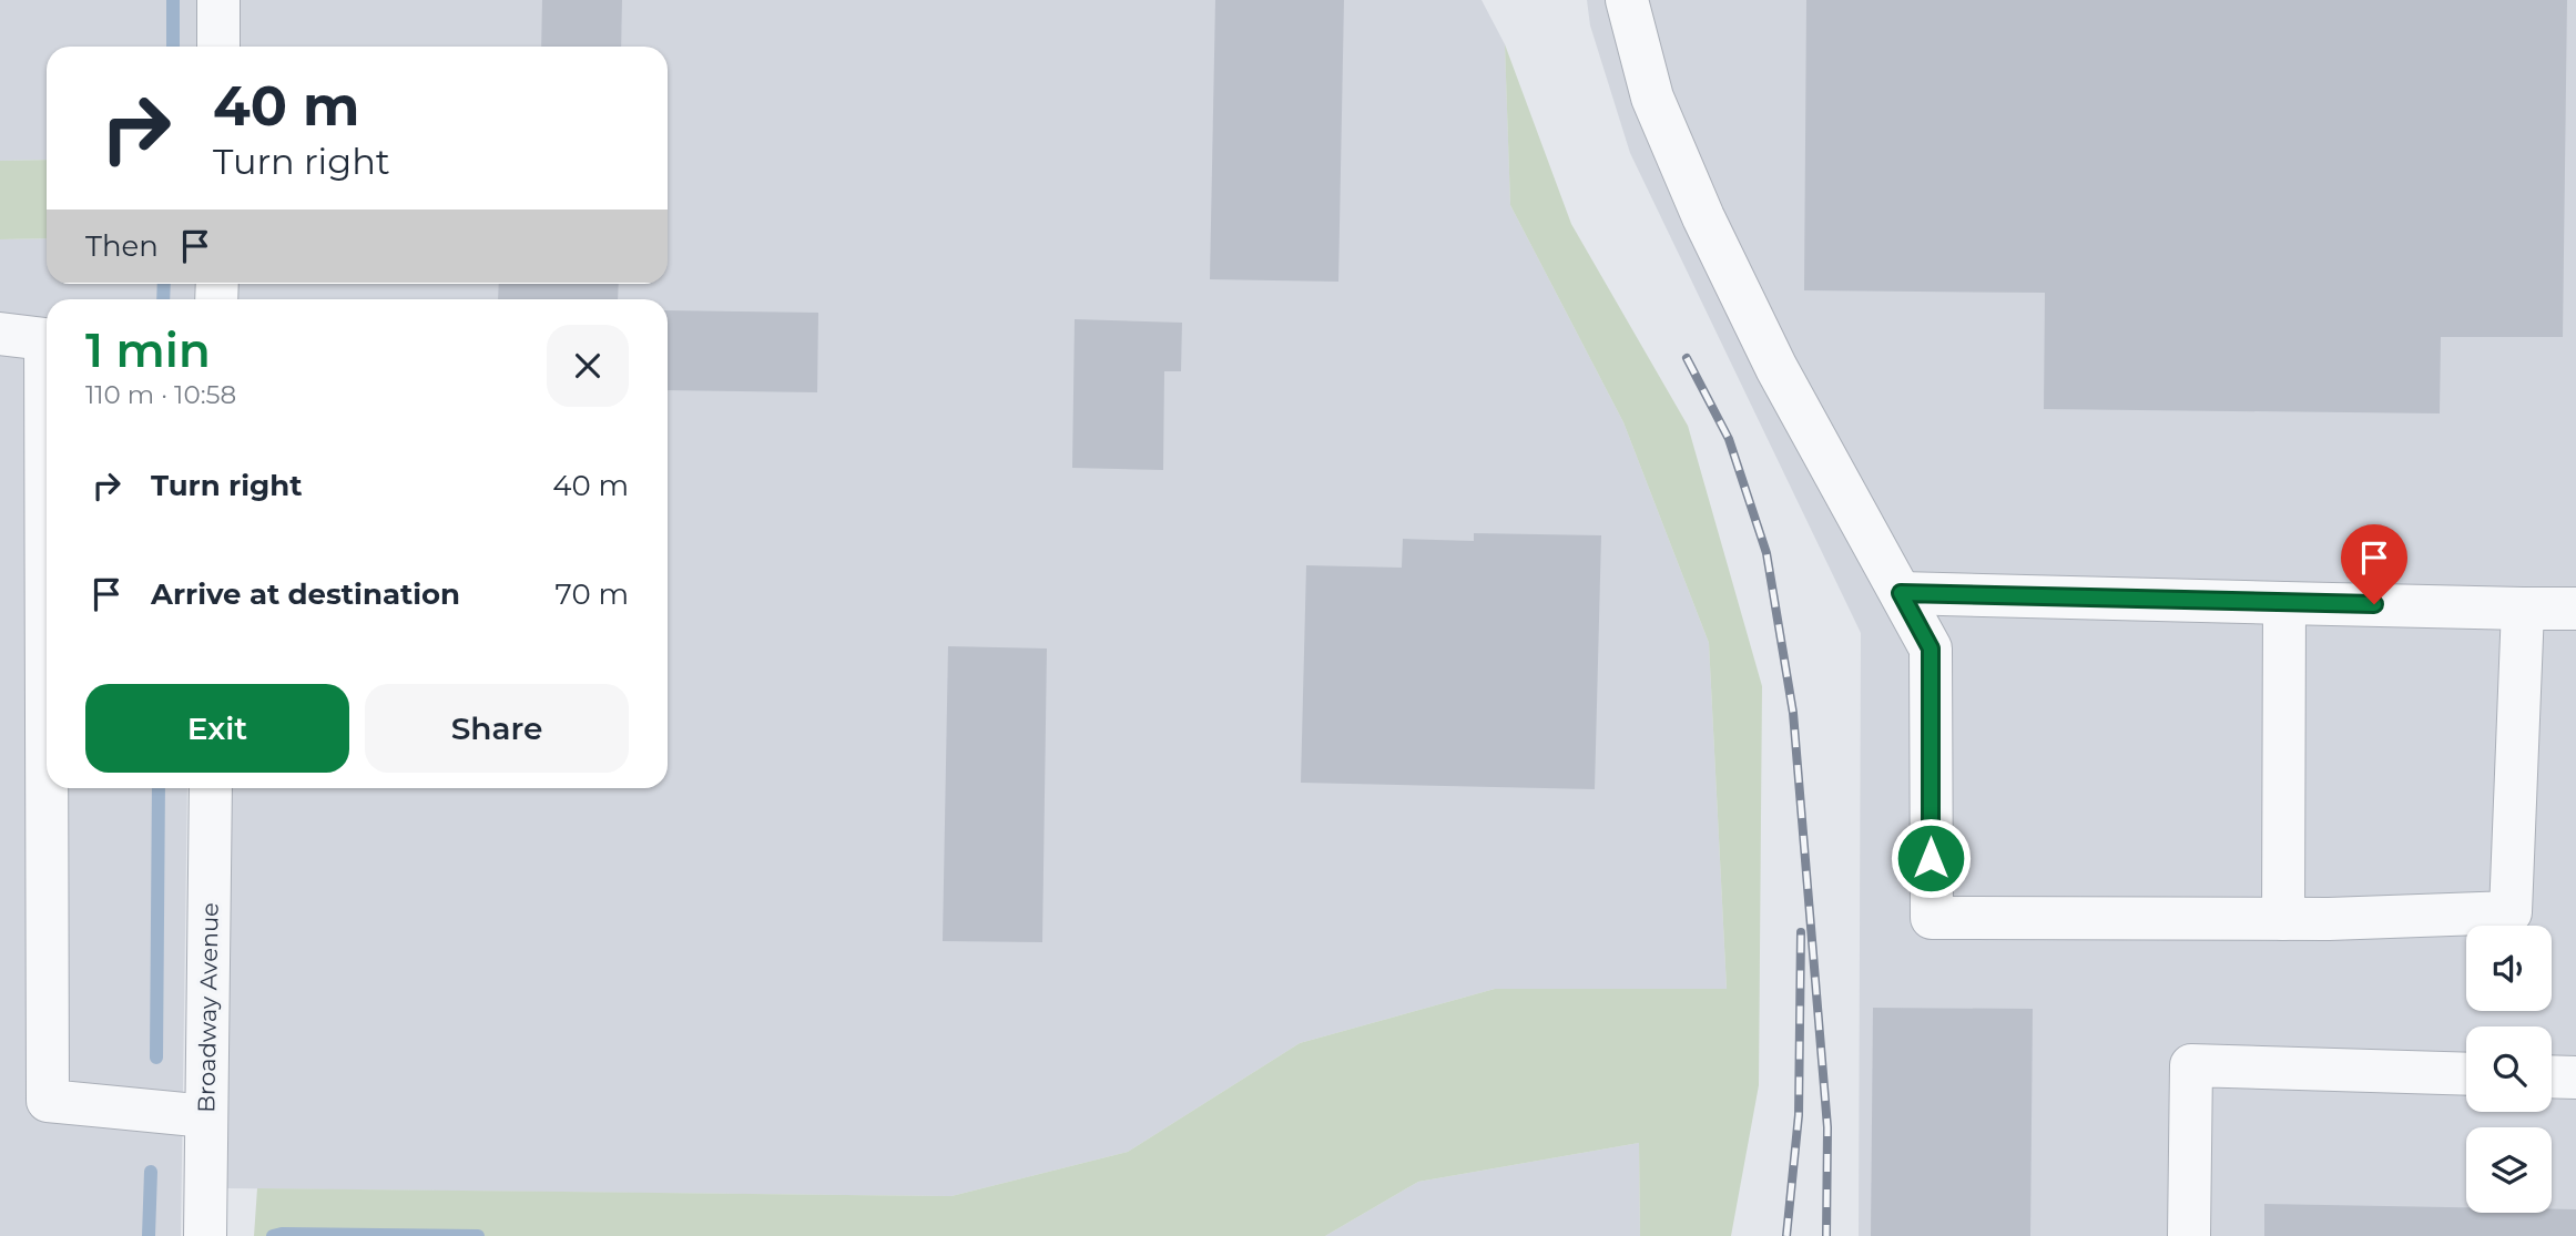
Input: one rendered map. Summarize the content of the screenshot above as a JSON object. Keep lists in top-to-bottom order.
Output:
{
  "streets": {
    "street": ["Broadway Avenue"]
  },
  "page": {
    "turn": ["40 m", "Turn right"],
    "then": "Then",
    "heading": ["1 min", "110 m · 10:58"],
    "list": [
      {
        "name": "Turn right",
        "value": "40 m"
      },
      {
        "name": "Arrive at destination",
        "value": "70 m"
      }
    ],
    "buttons": ["Exit", "Share"]
  }
}
